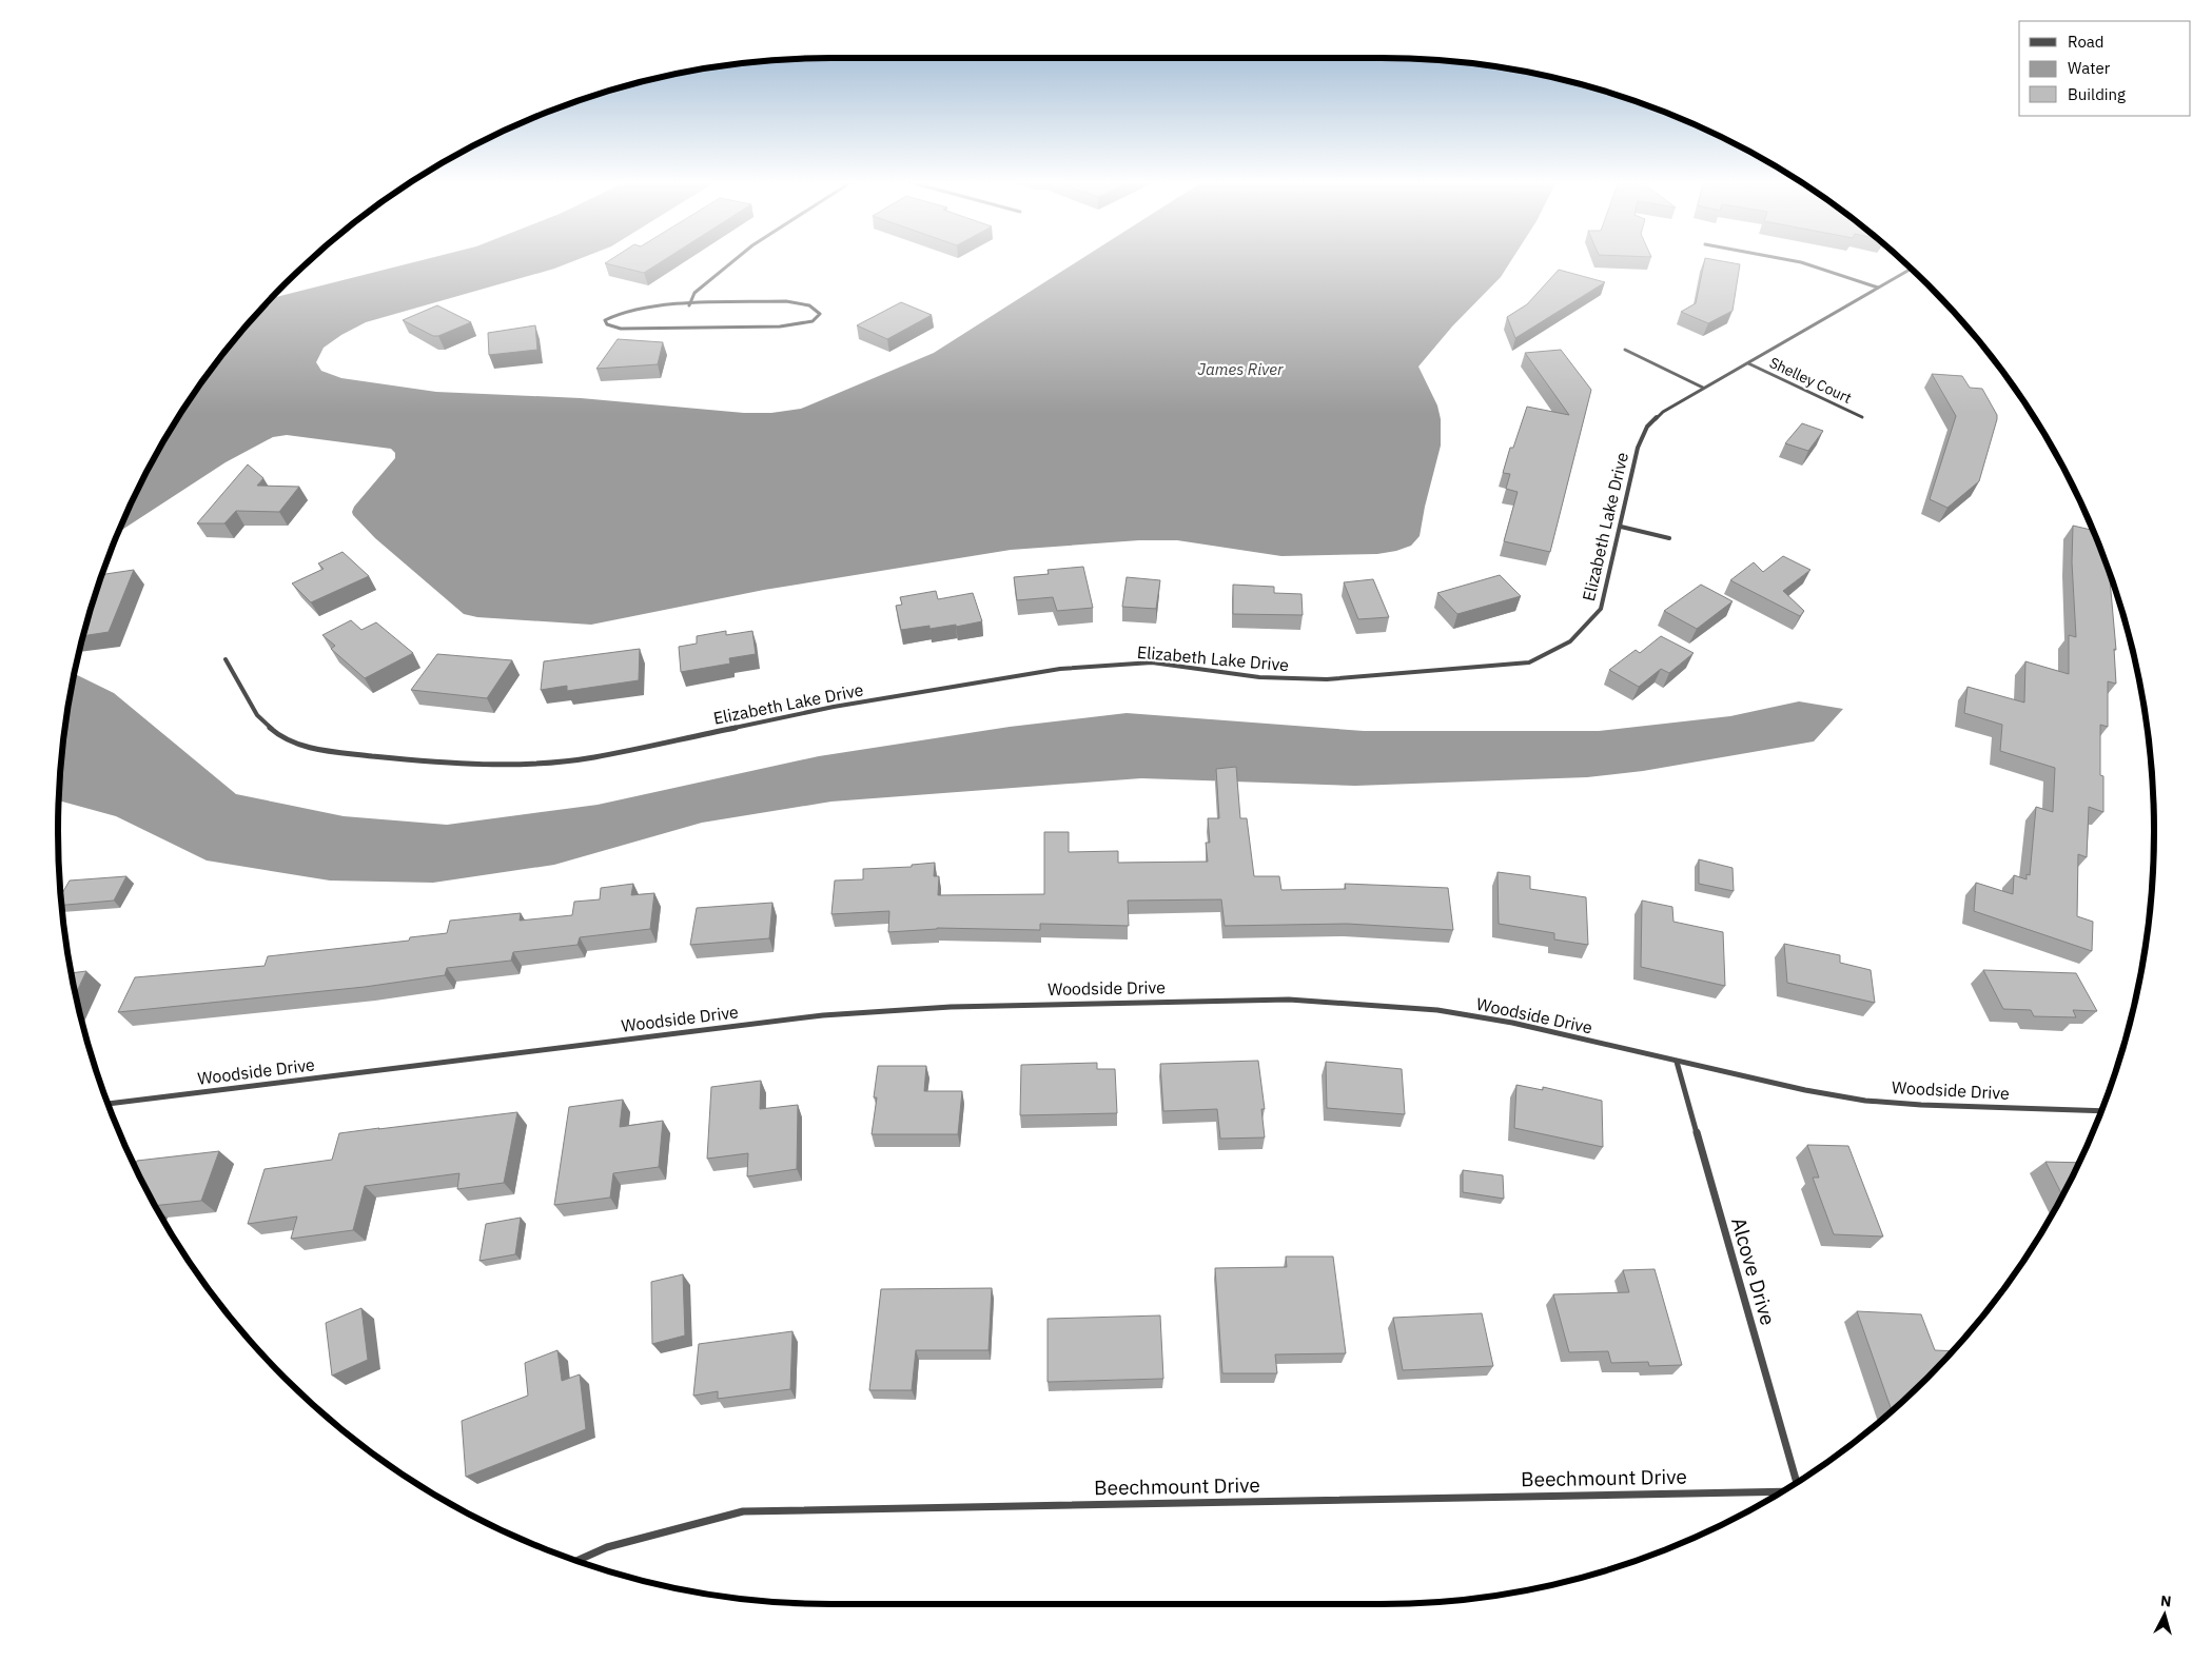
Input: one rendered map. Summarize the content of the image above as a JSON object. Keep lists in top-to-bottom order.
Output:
{
  "streets": {
    "street": [
      "Shelley Court",
      "Elizabeth Lake Drive",
      "Woodside Drive",
      "Alcove Drive",
      "Beechmount Drive"
    ]
  },
  "crossings": [
    ["Shelley Court", "Elizabeth Lake Drive"],
    ["Woodside Drive", "Alcove Drive"]
  ],
  "water": ["James River"],
  "legend": ["Road", "Water", "Building"],
  "north": "top"
}
